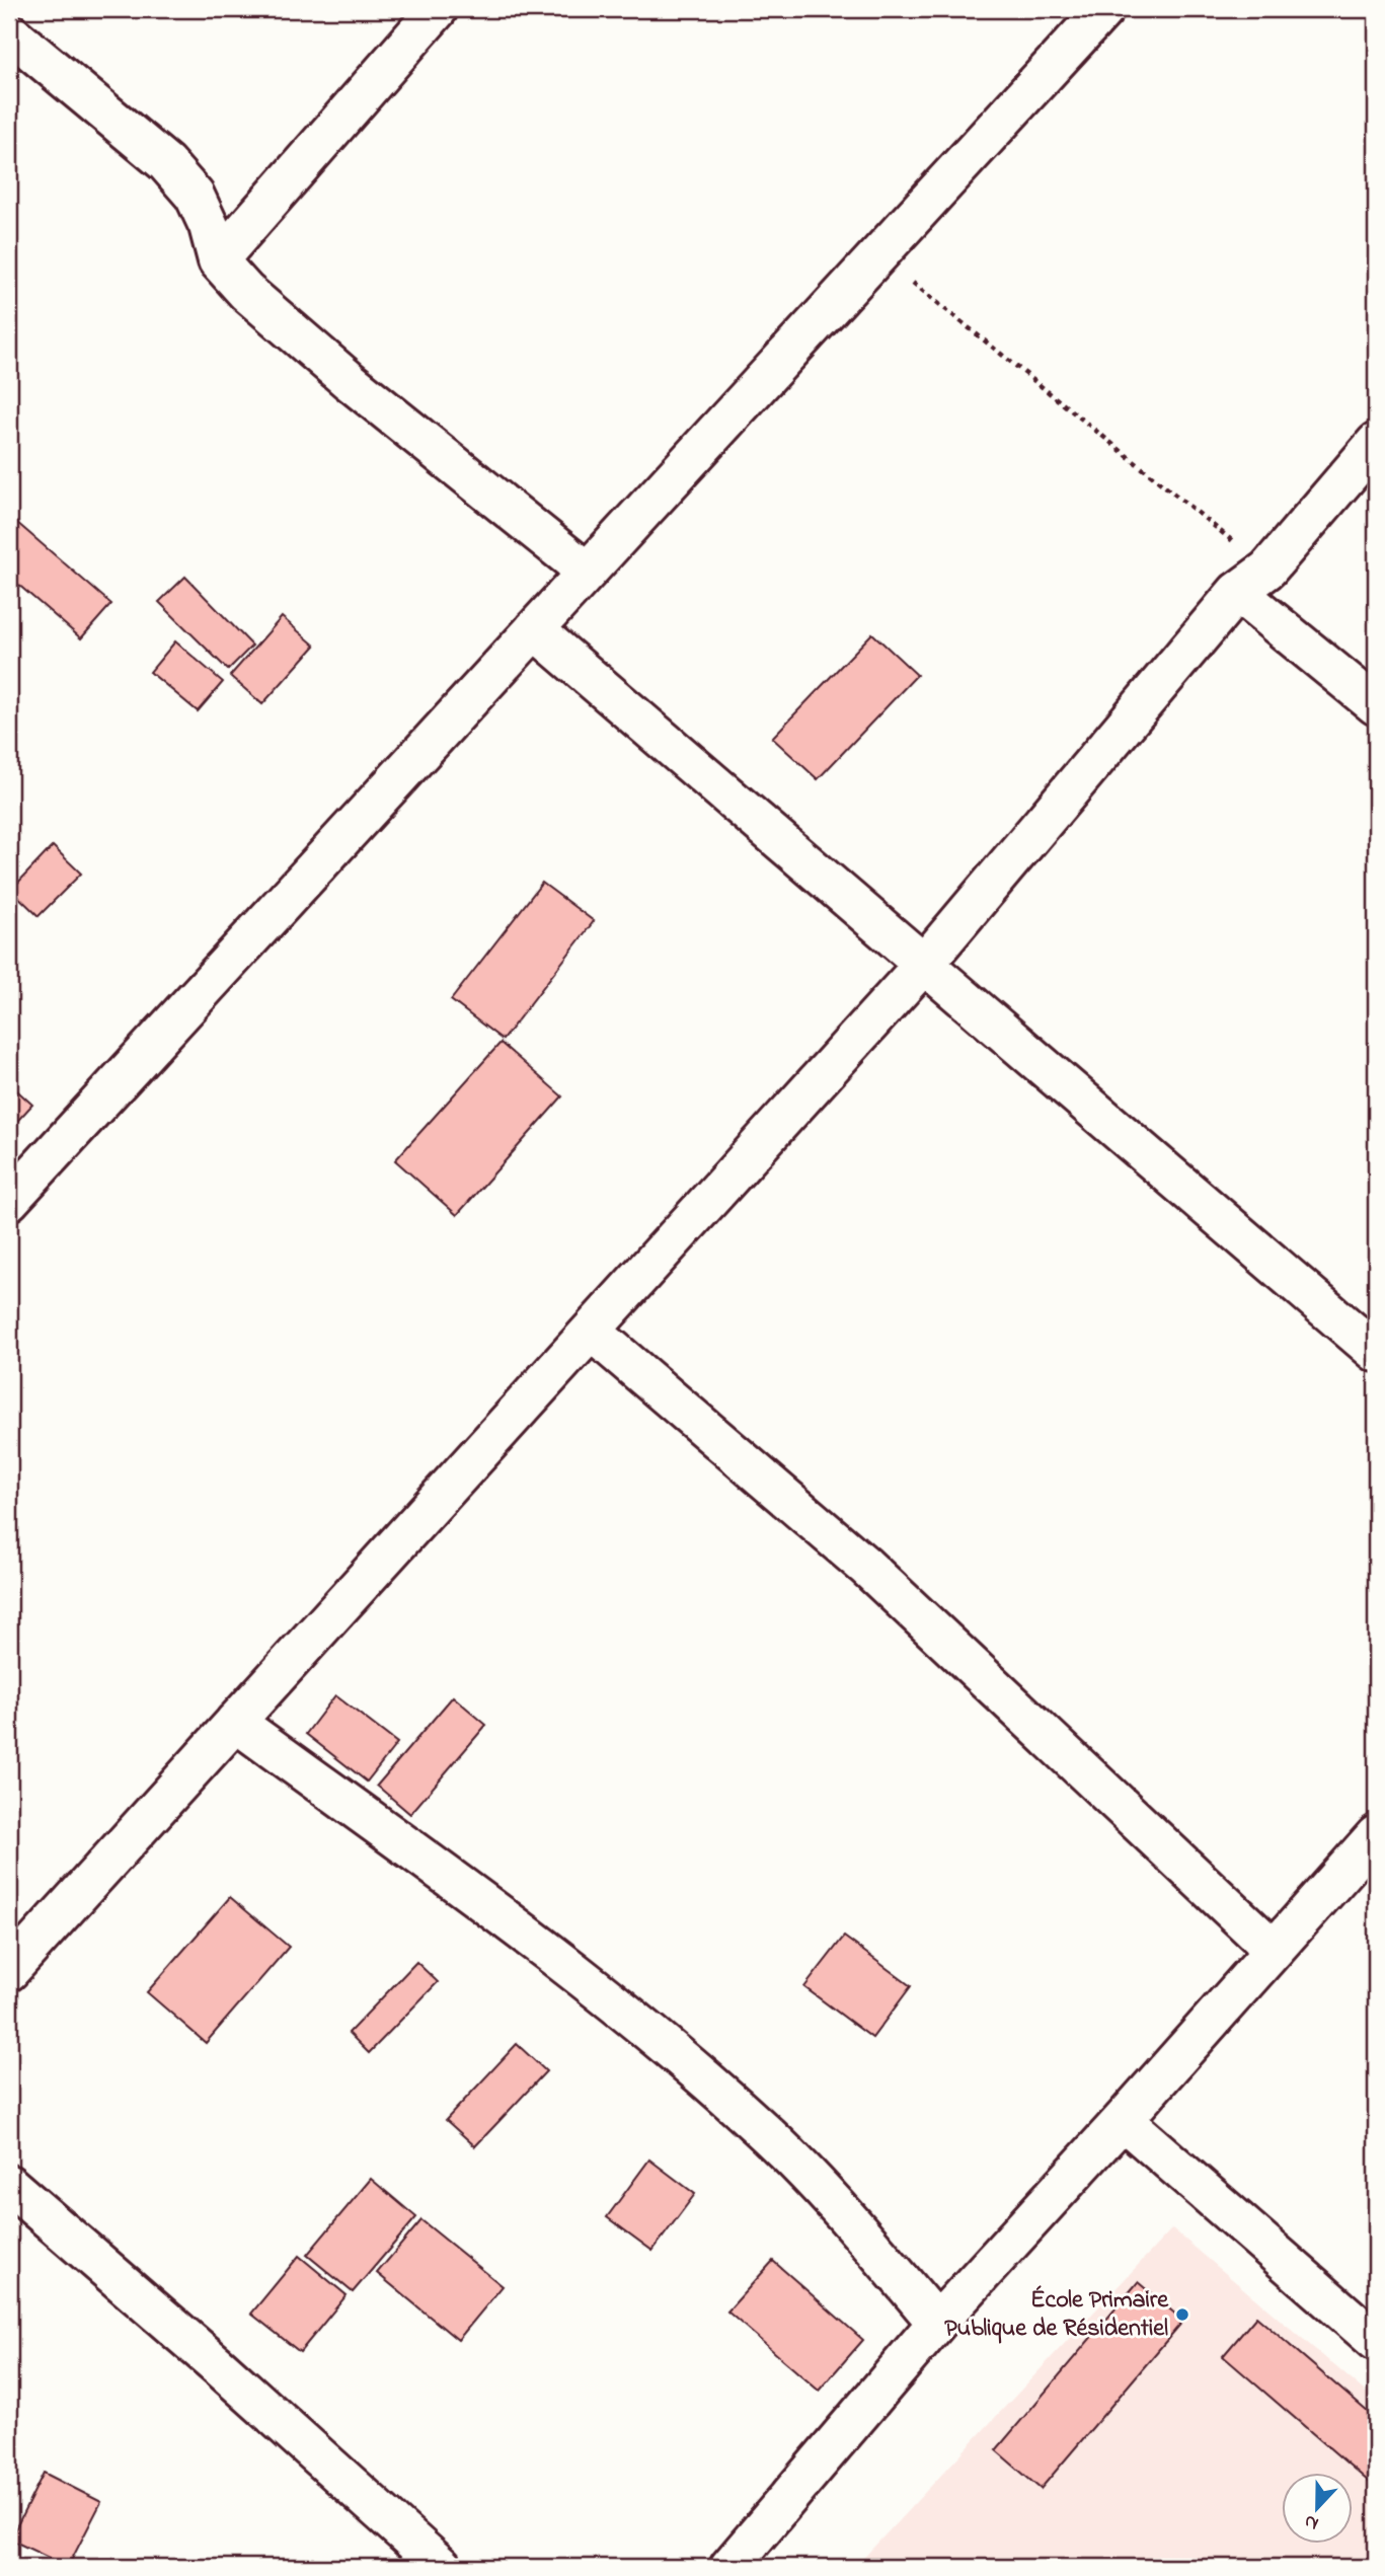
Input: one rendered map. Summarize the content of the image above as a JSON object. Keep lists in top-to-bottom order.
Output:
{
  "places": ["École Primaire Publique de Résidentiel"],
  "north": "bottom"
}
